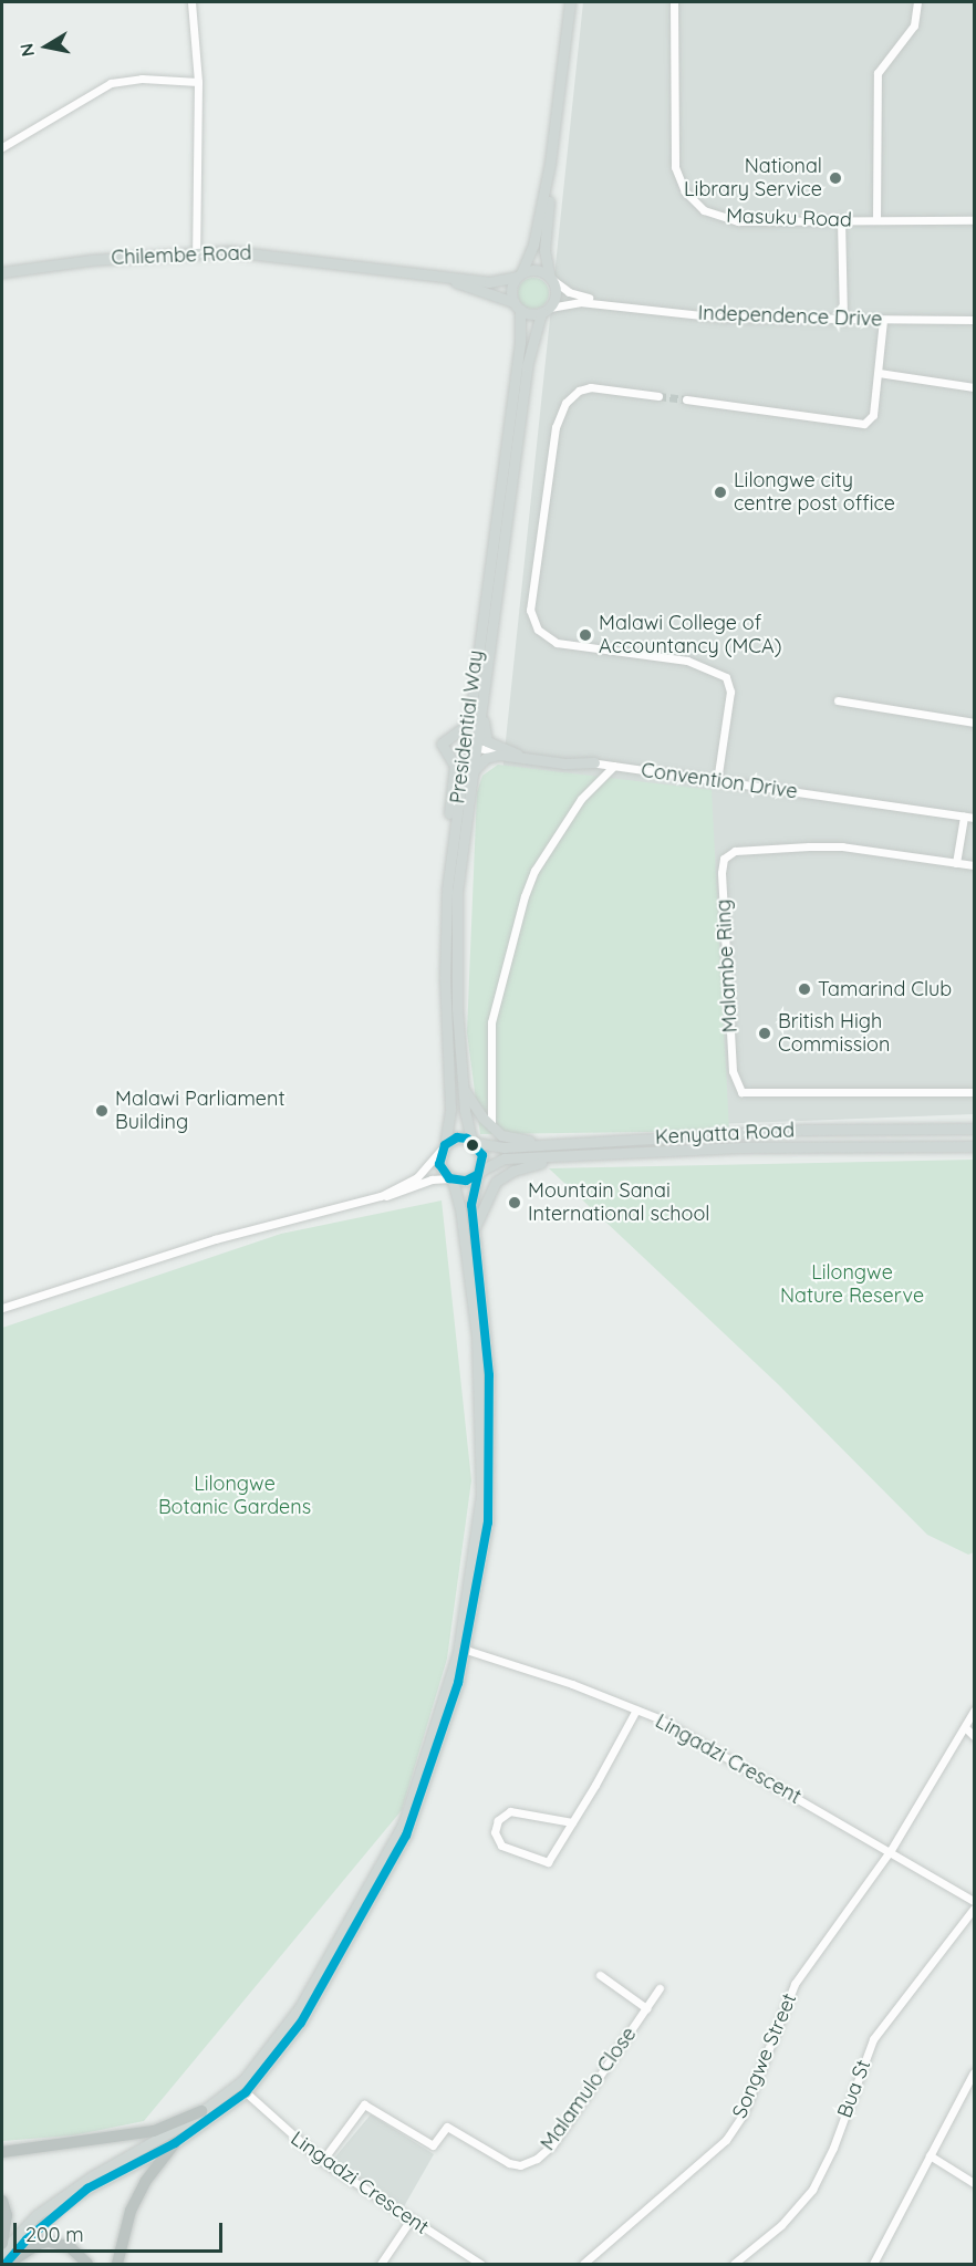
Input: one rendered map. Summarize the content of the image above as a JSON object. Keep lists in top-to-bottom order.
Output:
{
  "streets": {
    "main road": ["Chilembe Road", "Presidential Way", "Kenyatta Road"],
    "street": [
      "Masuku Road",
      "Independence Drive",
      "Convention Drive",
      "Malambe Ring",
      "Lingadzi Crescent",
      "Songwe Street",
      "Malamulo Close",
      "Bua St"
    ]
  },
  "crossings": [
    ["Independence Drive", "Presidential Way"],
    ["Presidential Way", "Convention Drive"],
    ["Presidential Way", "Kenyatta Road"],
    ["Presidential Way", "Lingadzi Crescent"],
    ["Lingadzi Crescent", "Songwe Street"],
    ["Lingadzi Crescent", "Malamulo Close"]
  ],
  "parks": ["Lilongwe Nature Reserve", "Lilongwe Botanic Gardens"],
  "places": [
    "National Library Service",
    "Lilongwe city centre post office",
    "Malawi College of Accountancy (MCA)",
    "Tamarind Club",
    "British High Commission",
    "Malawi Parliament Building",
    "Mountain Sanai International school"
  ],
  "scale_bar": "200 m",
  "north": "left"
}
